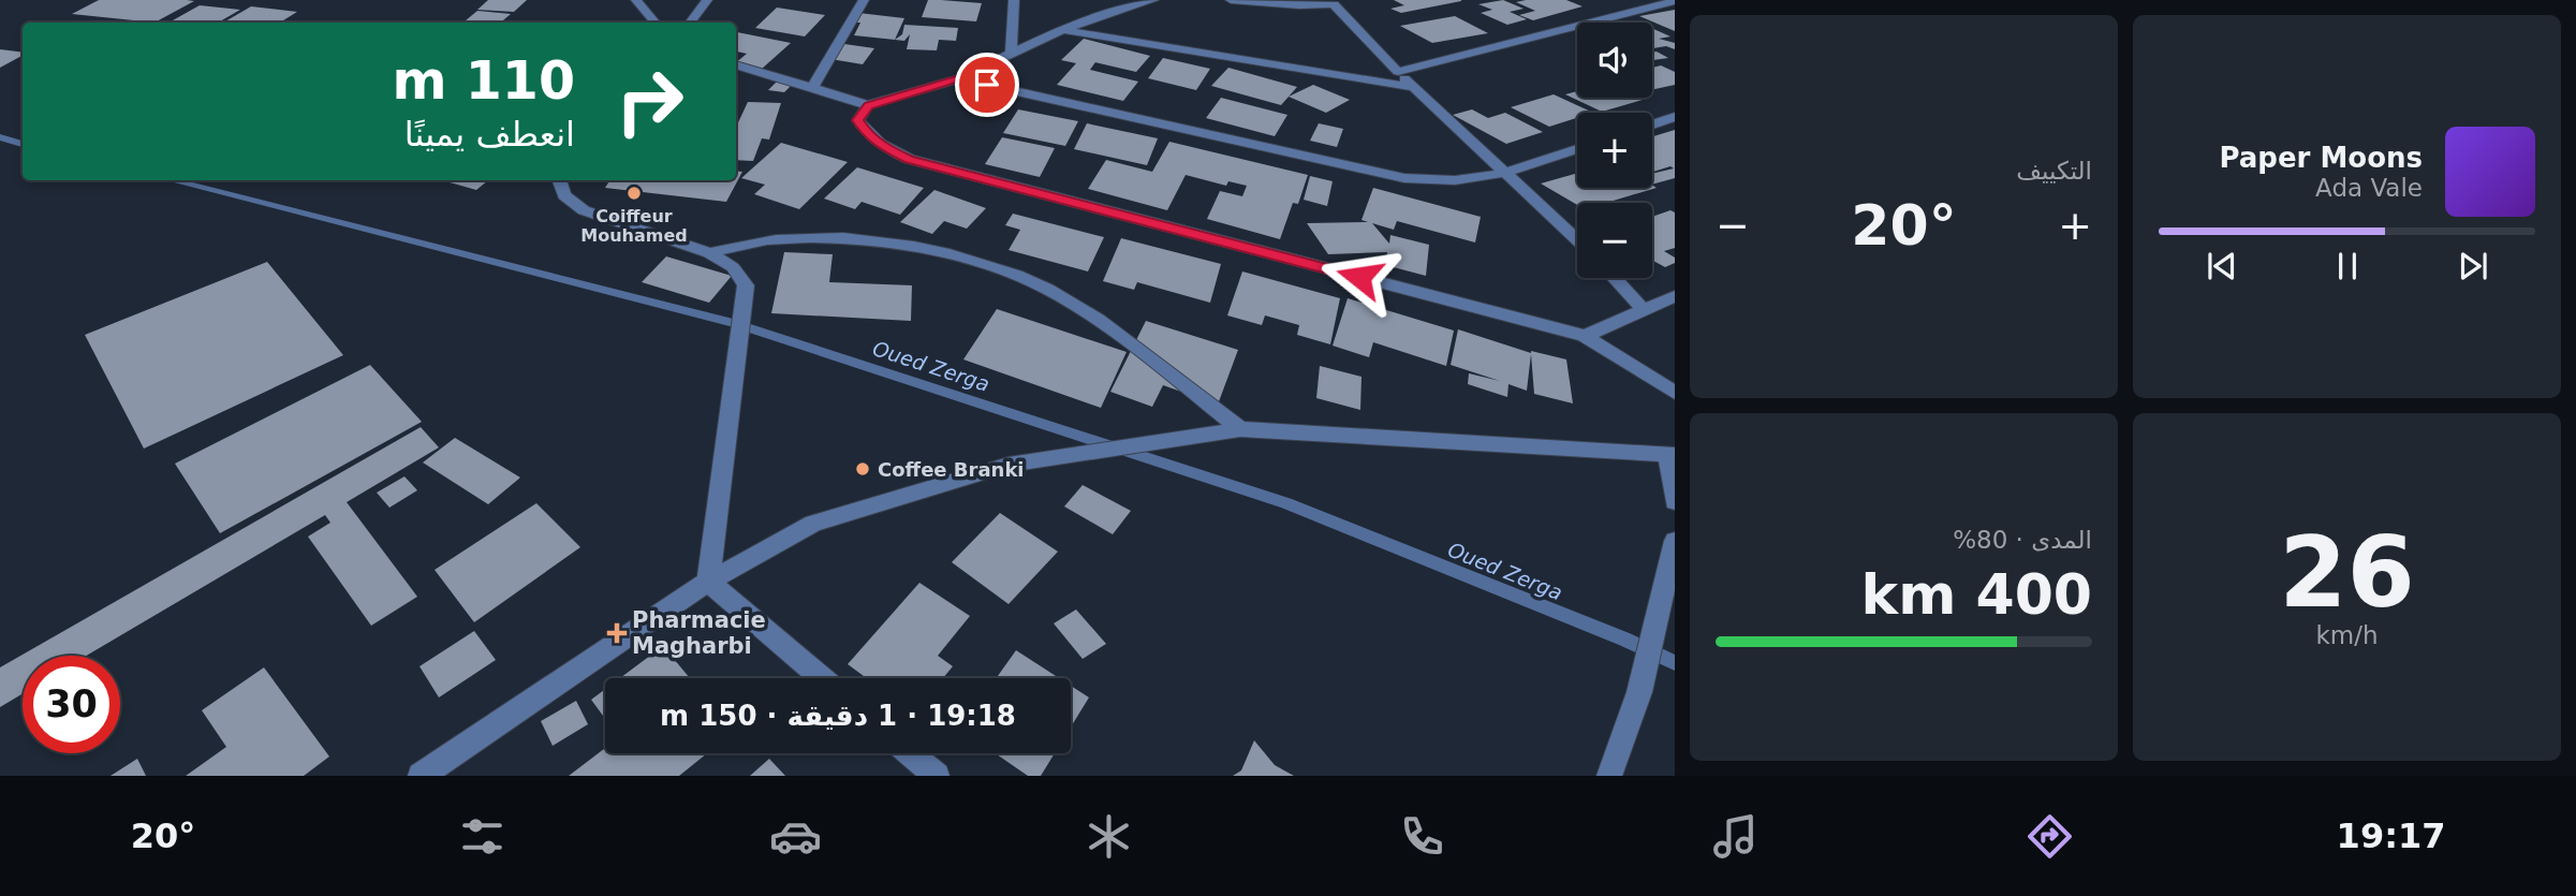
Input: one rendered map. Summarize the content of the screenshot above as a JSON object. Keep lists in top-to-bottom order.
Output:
{
  "water": ["Oued Zerga"],
  "places": {
    "other": ["Coiffeur Mouhamed", "Coffee Branki"],
    "health": ["Pharmacie Magharbi"]
  },
  "page": {
    "tile": [
      "التكييف",
      ["26", "km/h"],
      ["المدى · 80%", "400 km"]
    ],
    "map_buttons": ["+", "−"],
    "turn": ["110 m", "انعطف يمينًا"],
    "song": ["Paper Moons", "Ada Vale"],
    "heat": ["−", "20°", "+"],
    "limit": "30",
    "trip": "19:18 · 1 دقيقة · 150 m",
    "tabs": ["19:17", "20°"]
  }
}
